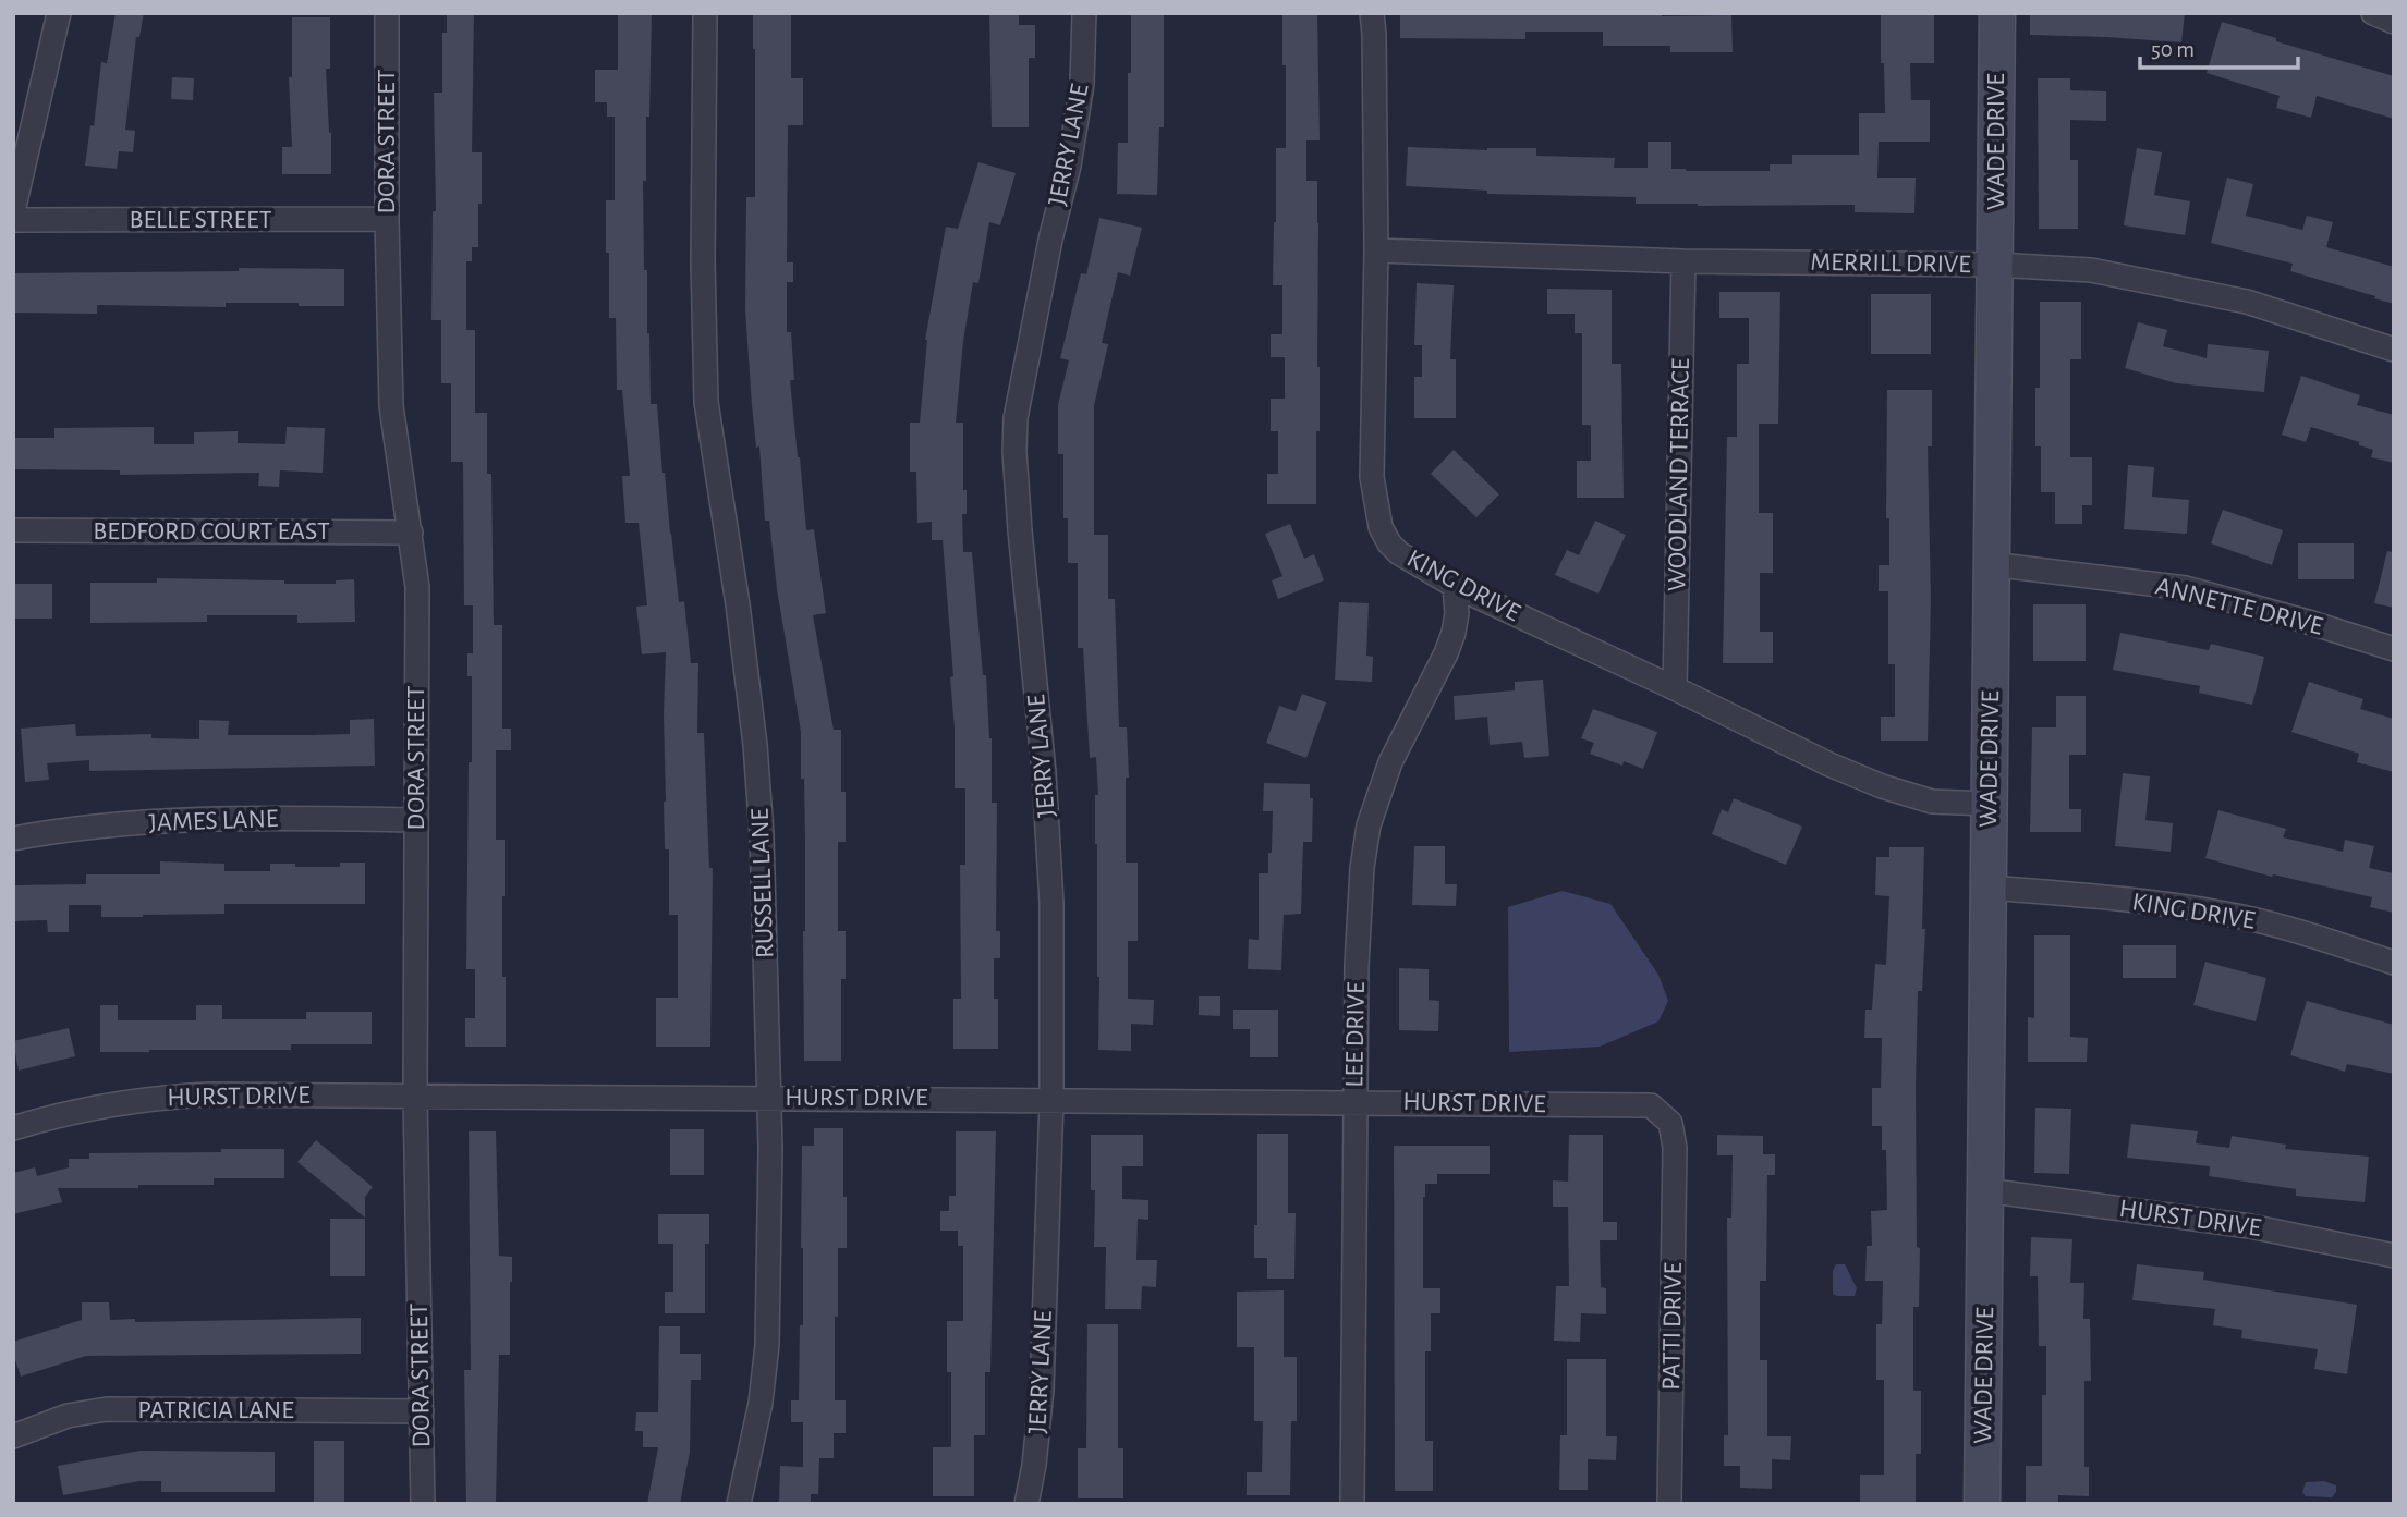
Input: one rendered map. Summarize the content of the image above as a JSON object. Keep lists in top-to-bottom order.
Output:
{
  "streets": {
    "street": [
      "DORA STREET",
      "WADE DRIVE",
      "JERRY LANE",
      "BELLE STREET",
      "MERRILL DRIVE",
      "WOODLAND TERRACE",
      "BEDFORD COURT EAST",
      "KING DRIVE",
      "ANNETTE DRIVE",
      "JAMES LANE",
      "RUSSELL LANE",
      "LEE DRIVE",
      "HURST DRIVE",
      "PATTI DRIVE",
      "PATRICIA LANE"
    ]
  },
  "crossings": [
    ["DORA STREET", "BELLE STREET"],
    ["DORA STREET", "BEDFORD COURT EAST"],
    ["DORA STREET", "JAMES LANE"],
    ["DORA STREET", "HURST DRIVE"],
    ["DORA STREET", "PATRICIA LANE"],
    ["WADE DRIVE", "MERRILL DRIVE"],
    ["WADE DRIVE", "KING DRIVE"],
    ["WADE DRIVE", "ANNETTE DRIVE"],
    ["WADE DRIVE", "HURST DRIVE"],
    ["JERRY LANE", "HURST DRIVE"],
    ["MERRILL DRIVE", "WOODLAND TERRACE"],
    ["MERRILL DRIVE", "KING DRIVE"],
    ["WOODLAND TERRACE", "KING DRIVE"],
    ["KING DRIVE", "LEE DRIVE"],
    ["RUSSELL LANE", "HURST DRIVE"],
    ["LEE DRIVE", "HURST DRIVE"],
    ["HURST DRIVE", "PATTI DRIVE"]
  ],
  "scale_bar": "50 m"
}
